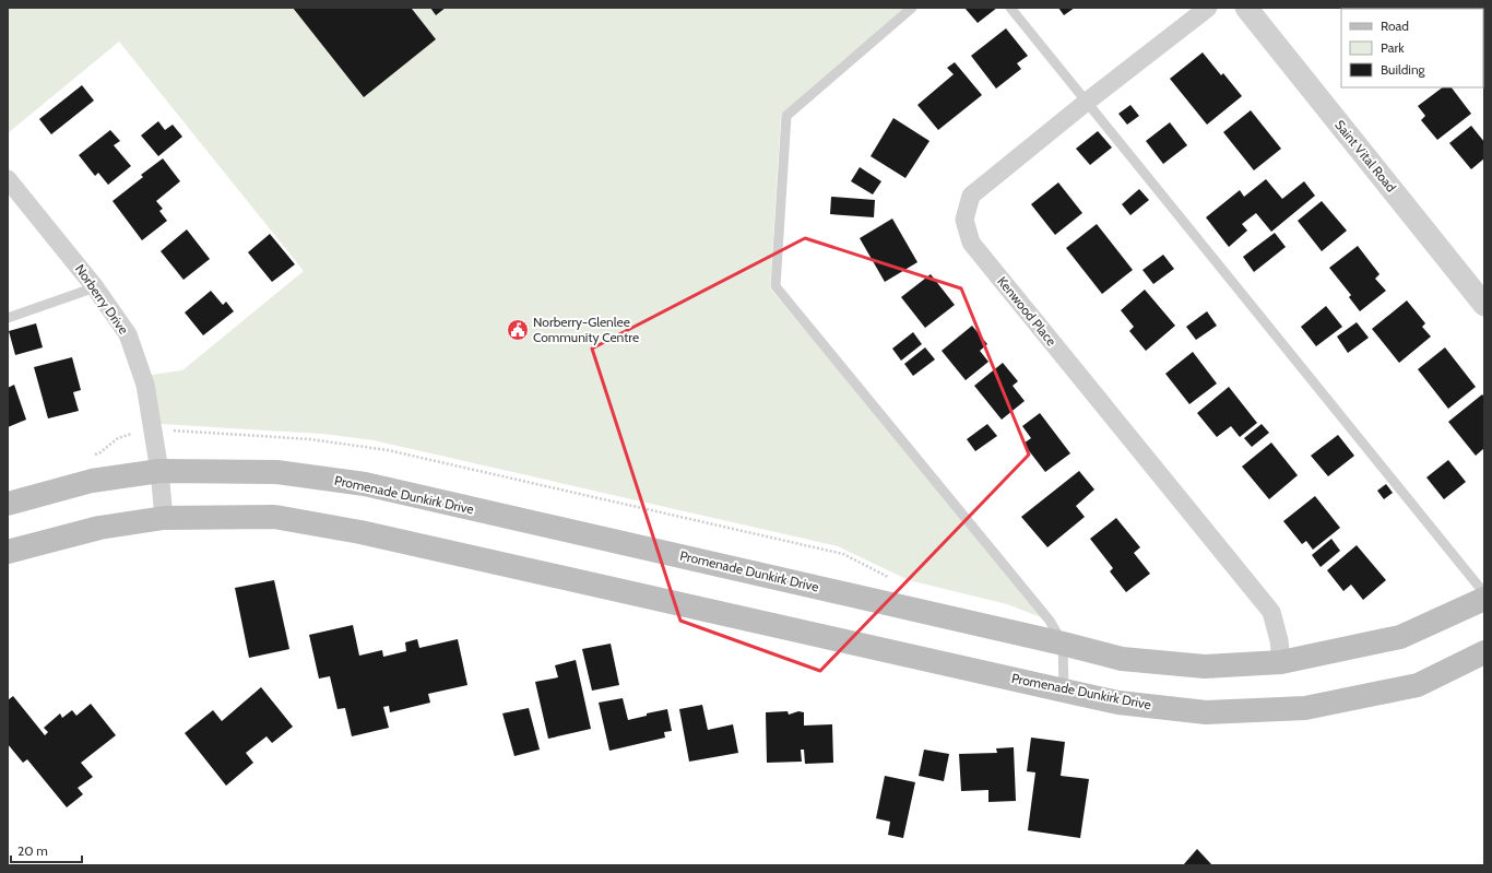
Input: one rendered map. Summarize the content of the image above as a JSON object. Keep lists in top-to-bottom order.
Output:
{
  "streets": {
    "main road": ["Promenade Dunkirk Drive"],
    "street": ["Saint Vital Road", "Norberry Drive", "Kenwood Place"]
  },
  "crossings": [
    ["Norberry Drive", "Promenade Dunkirk Drive"],
    ["Kenwood Place", "Promenade Dunkirk Drive"]
  ],
  "places": {
    "public building": ["Norberry-Glenlee Community Centre"]
  },
  "legend": ["Road", "Park", "Building"],
  "scale_bar": "20 m"
}
